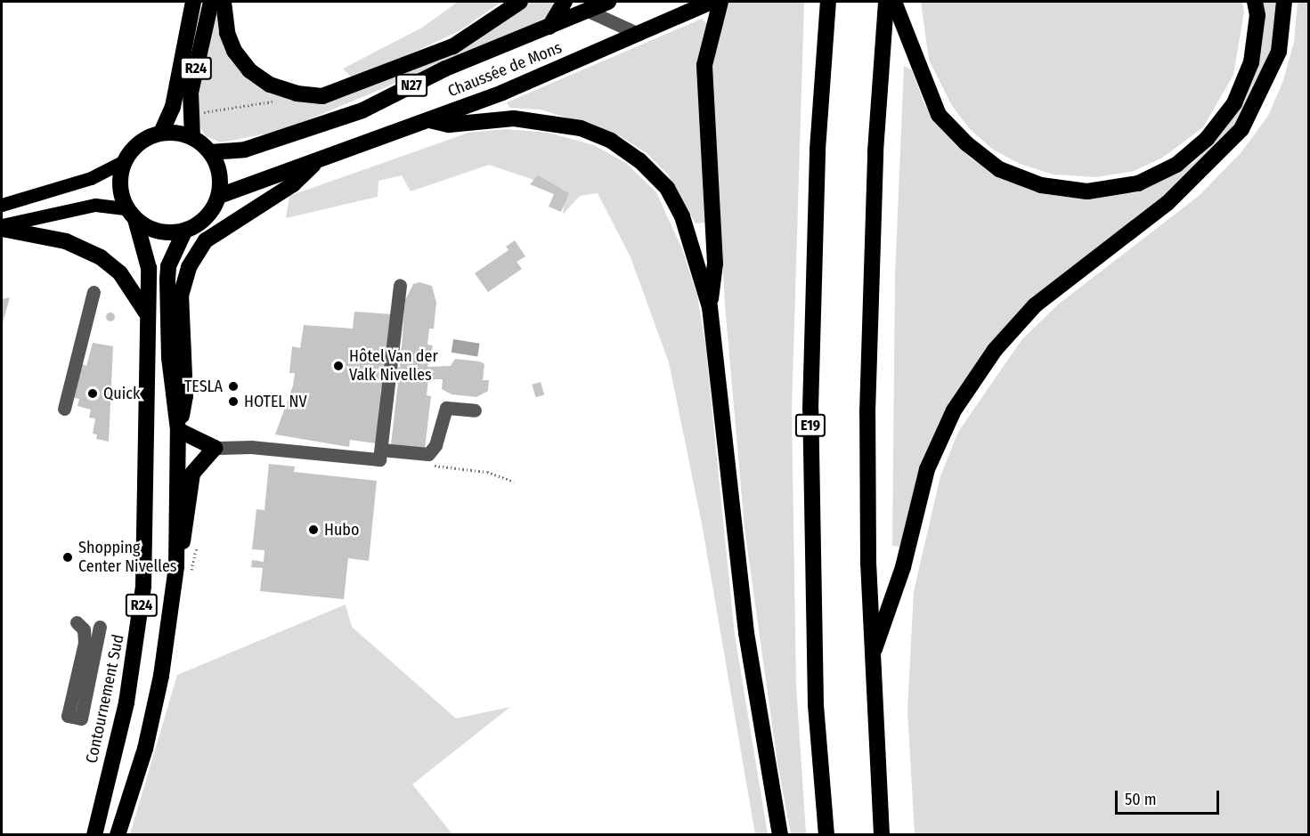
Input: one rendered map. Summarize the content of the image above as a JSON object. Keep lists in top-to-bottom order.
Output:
{
  "streets": {
    "highway": [
      "R24",
      "Chaussée de Mons",
      "N27",
      "E19",
      "Contournement Sud"
    ]
  },
  "crossings": [
    ["R24", "Chaussée de Mons"],
    ["R24", "Contournement Sud"],
    ["Chaussée de Mons", "Contournement Sud"]
  ],
  "places": [
    "Hôtel Van der Valk Nivelles",
    "TESLA",
    "Quick",
    "HOTEL NV",
    "Hubo",
    "Shopping Center Nivelles"
  ],
  "scale_bar": "50 m"
}
